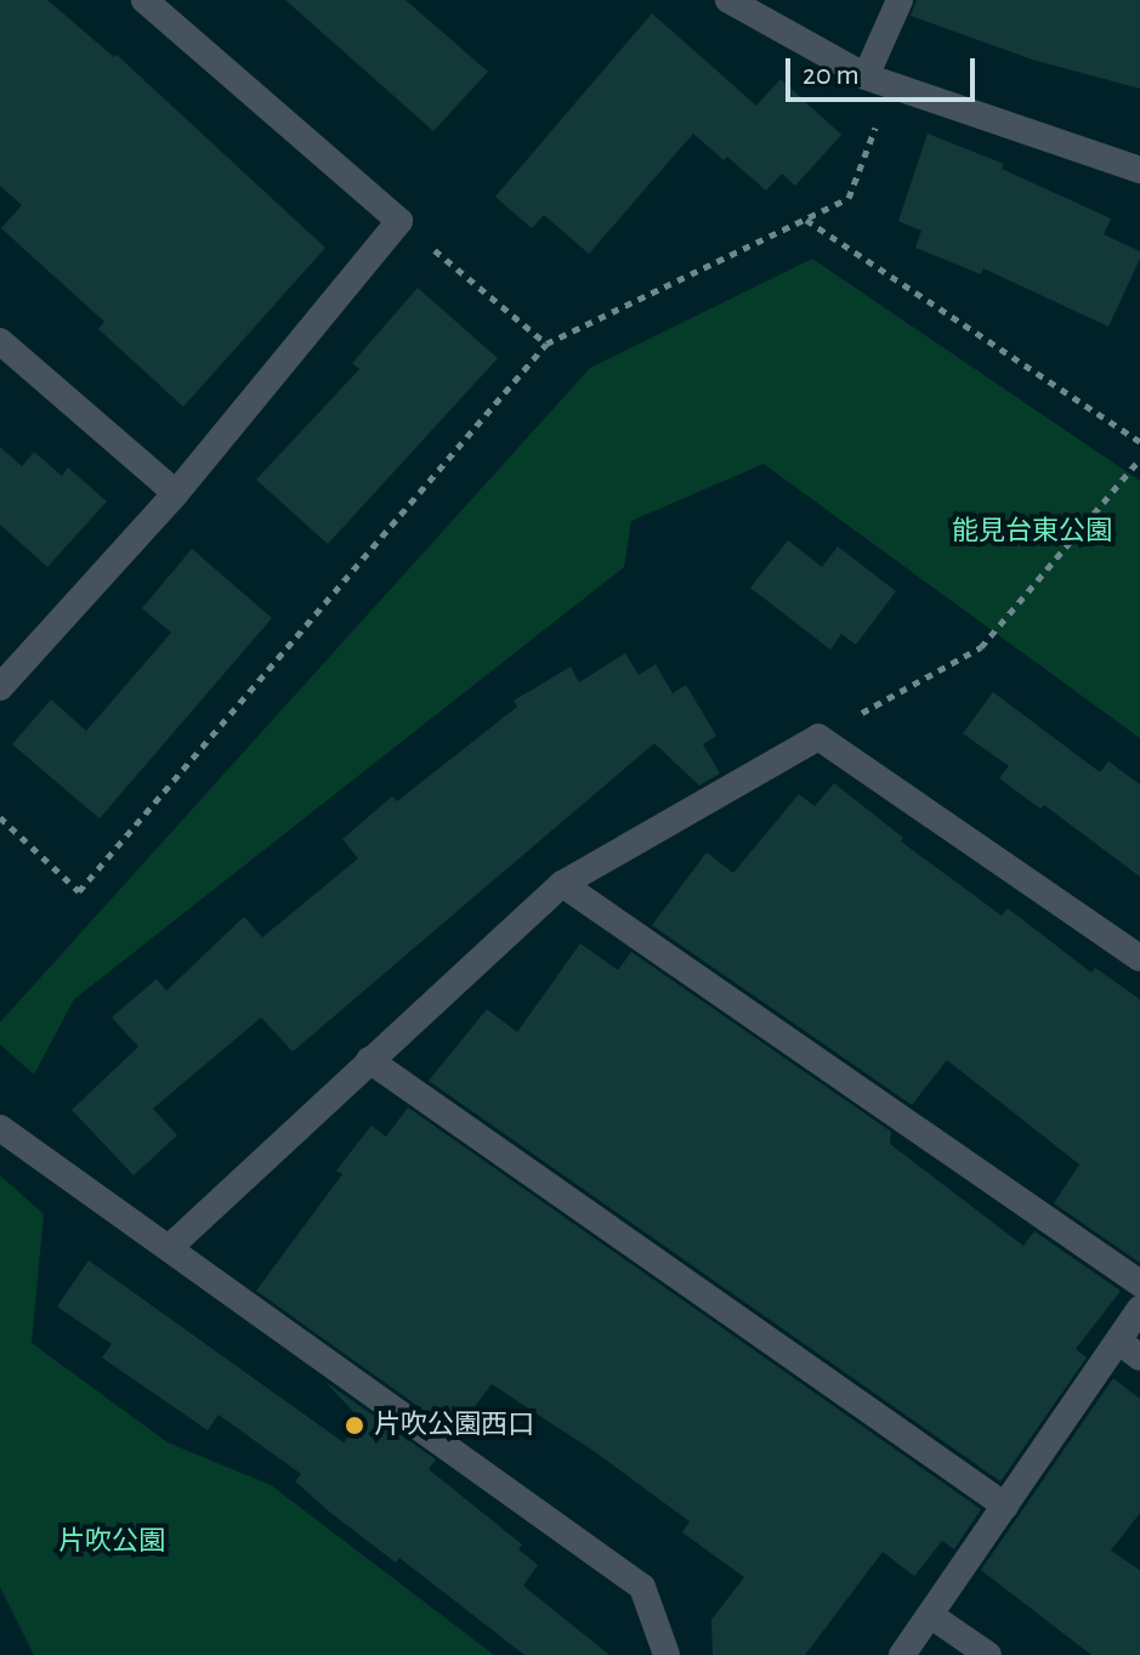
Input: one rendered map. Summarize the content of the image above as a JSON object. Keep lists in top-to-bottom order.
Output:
{
  "parks": ["能見台東公園", "片吹公園"],
  "places": ["片吹公園西口"],
  "scale_bar": "20 m"
}
